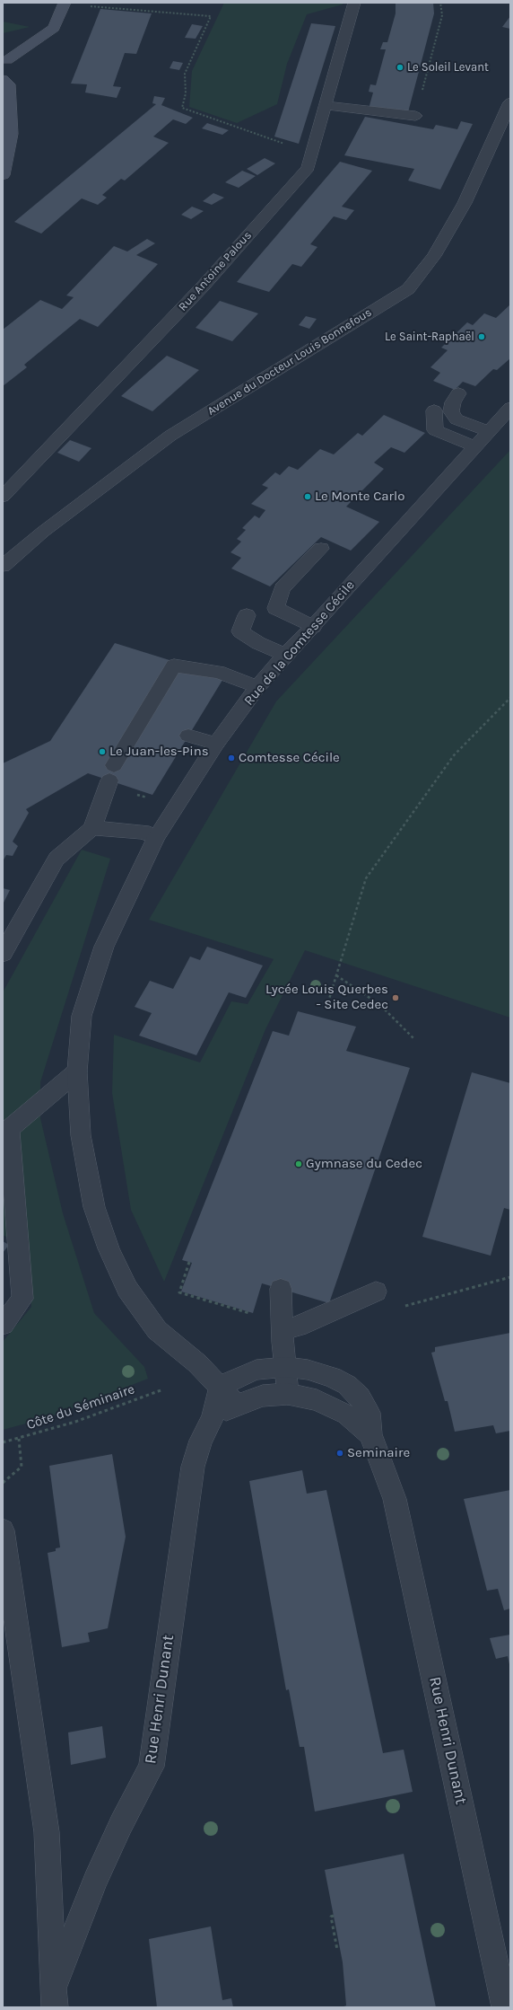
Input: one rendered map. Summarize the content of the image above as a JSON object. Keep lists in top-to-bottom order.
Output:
{
  "streets": {
    "street": [
      "Rue Antoine Palous",
      "Avenue du Docteur Louis Bonnefous",
      "Rue de la Comtesse Cécile",
      "Rue Henri Dunant"
    ],
    "path": ["Côte du Séminaire"]
  },
  "crossings": [
    ["Rue de la Comtesse Cécile", "Rue Henri Dunant"]
  ],
  "places": [
    "Le Soleil Levant",
    "Le Saint-Raphaël",
    "Le Monte Carlo",
    "Le Juan-les-Pins",
    "Comtesse Cécile",
    "Lycée Louis Querbes - Site Cedec",
    "Gymnase du Cedec",
    "Seminaire"
  ]
}
